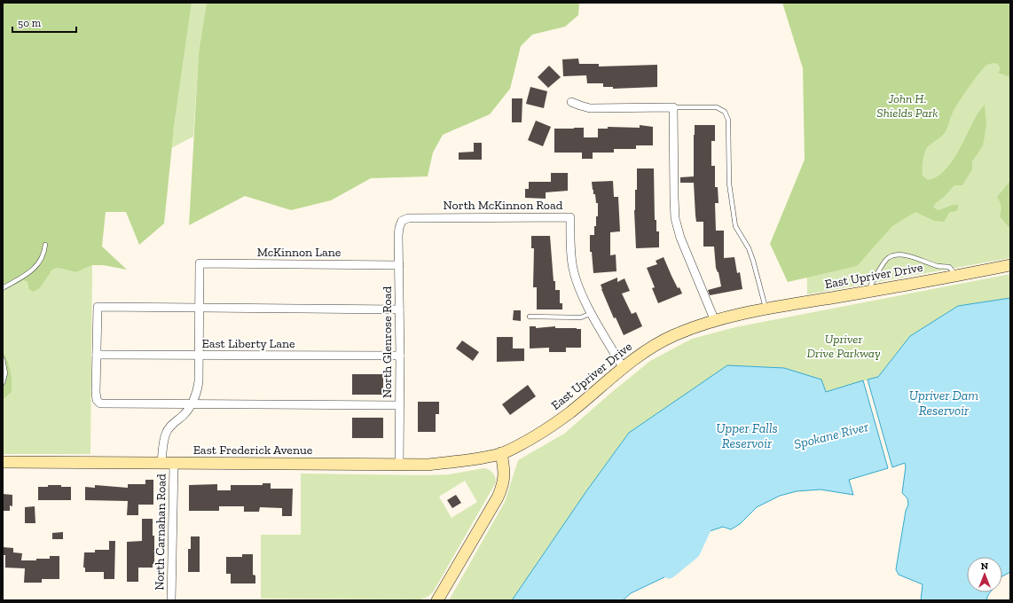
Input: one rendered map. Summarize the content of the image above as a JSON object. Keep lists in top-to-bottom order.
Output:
{
  "streets": {
    "main road": ["East Upriver Drive", "East Frederick Avenue"],
    "street": [
      "North McKinnon Road",
      "McKinnon Lane",
      "North Glenrose Road",
      "East Liberty Lane",
      "North Carnahan Road"
    ]
  },
  "crossings": [
    ["North McKinnon Road", "East Upriver Drive"],
    ["North McKinnon Road", "North Glenrose Road"],
    ["McKinnon Lane", "North Glenrose Road"],
    ["East Upriver Drive", "East Frederick Avenue"],
    ["North Glenrose Road", "East Liberty Lane"],
    ["North Glenrose Road", "East Frederick Avenue"],
    ["East Frederick Avenue", "North Carnahan Road"]
  ],
  "water": ["Upriver Dam Reservoir", "Upper Falls Reservoir", "Spokane River"],
  "parks": ["John H. Shields Park", "Upriver Drive Parkway"],
  "scale_bar": "50 m",
  "north": "top"
}
